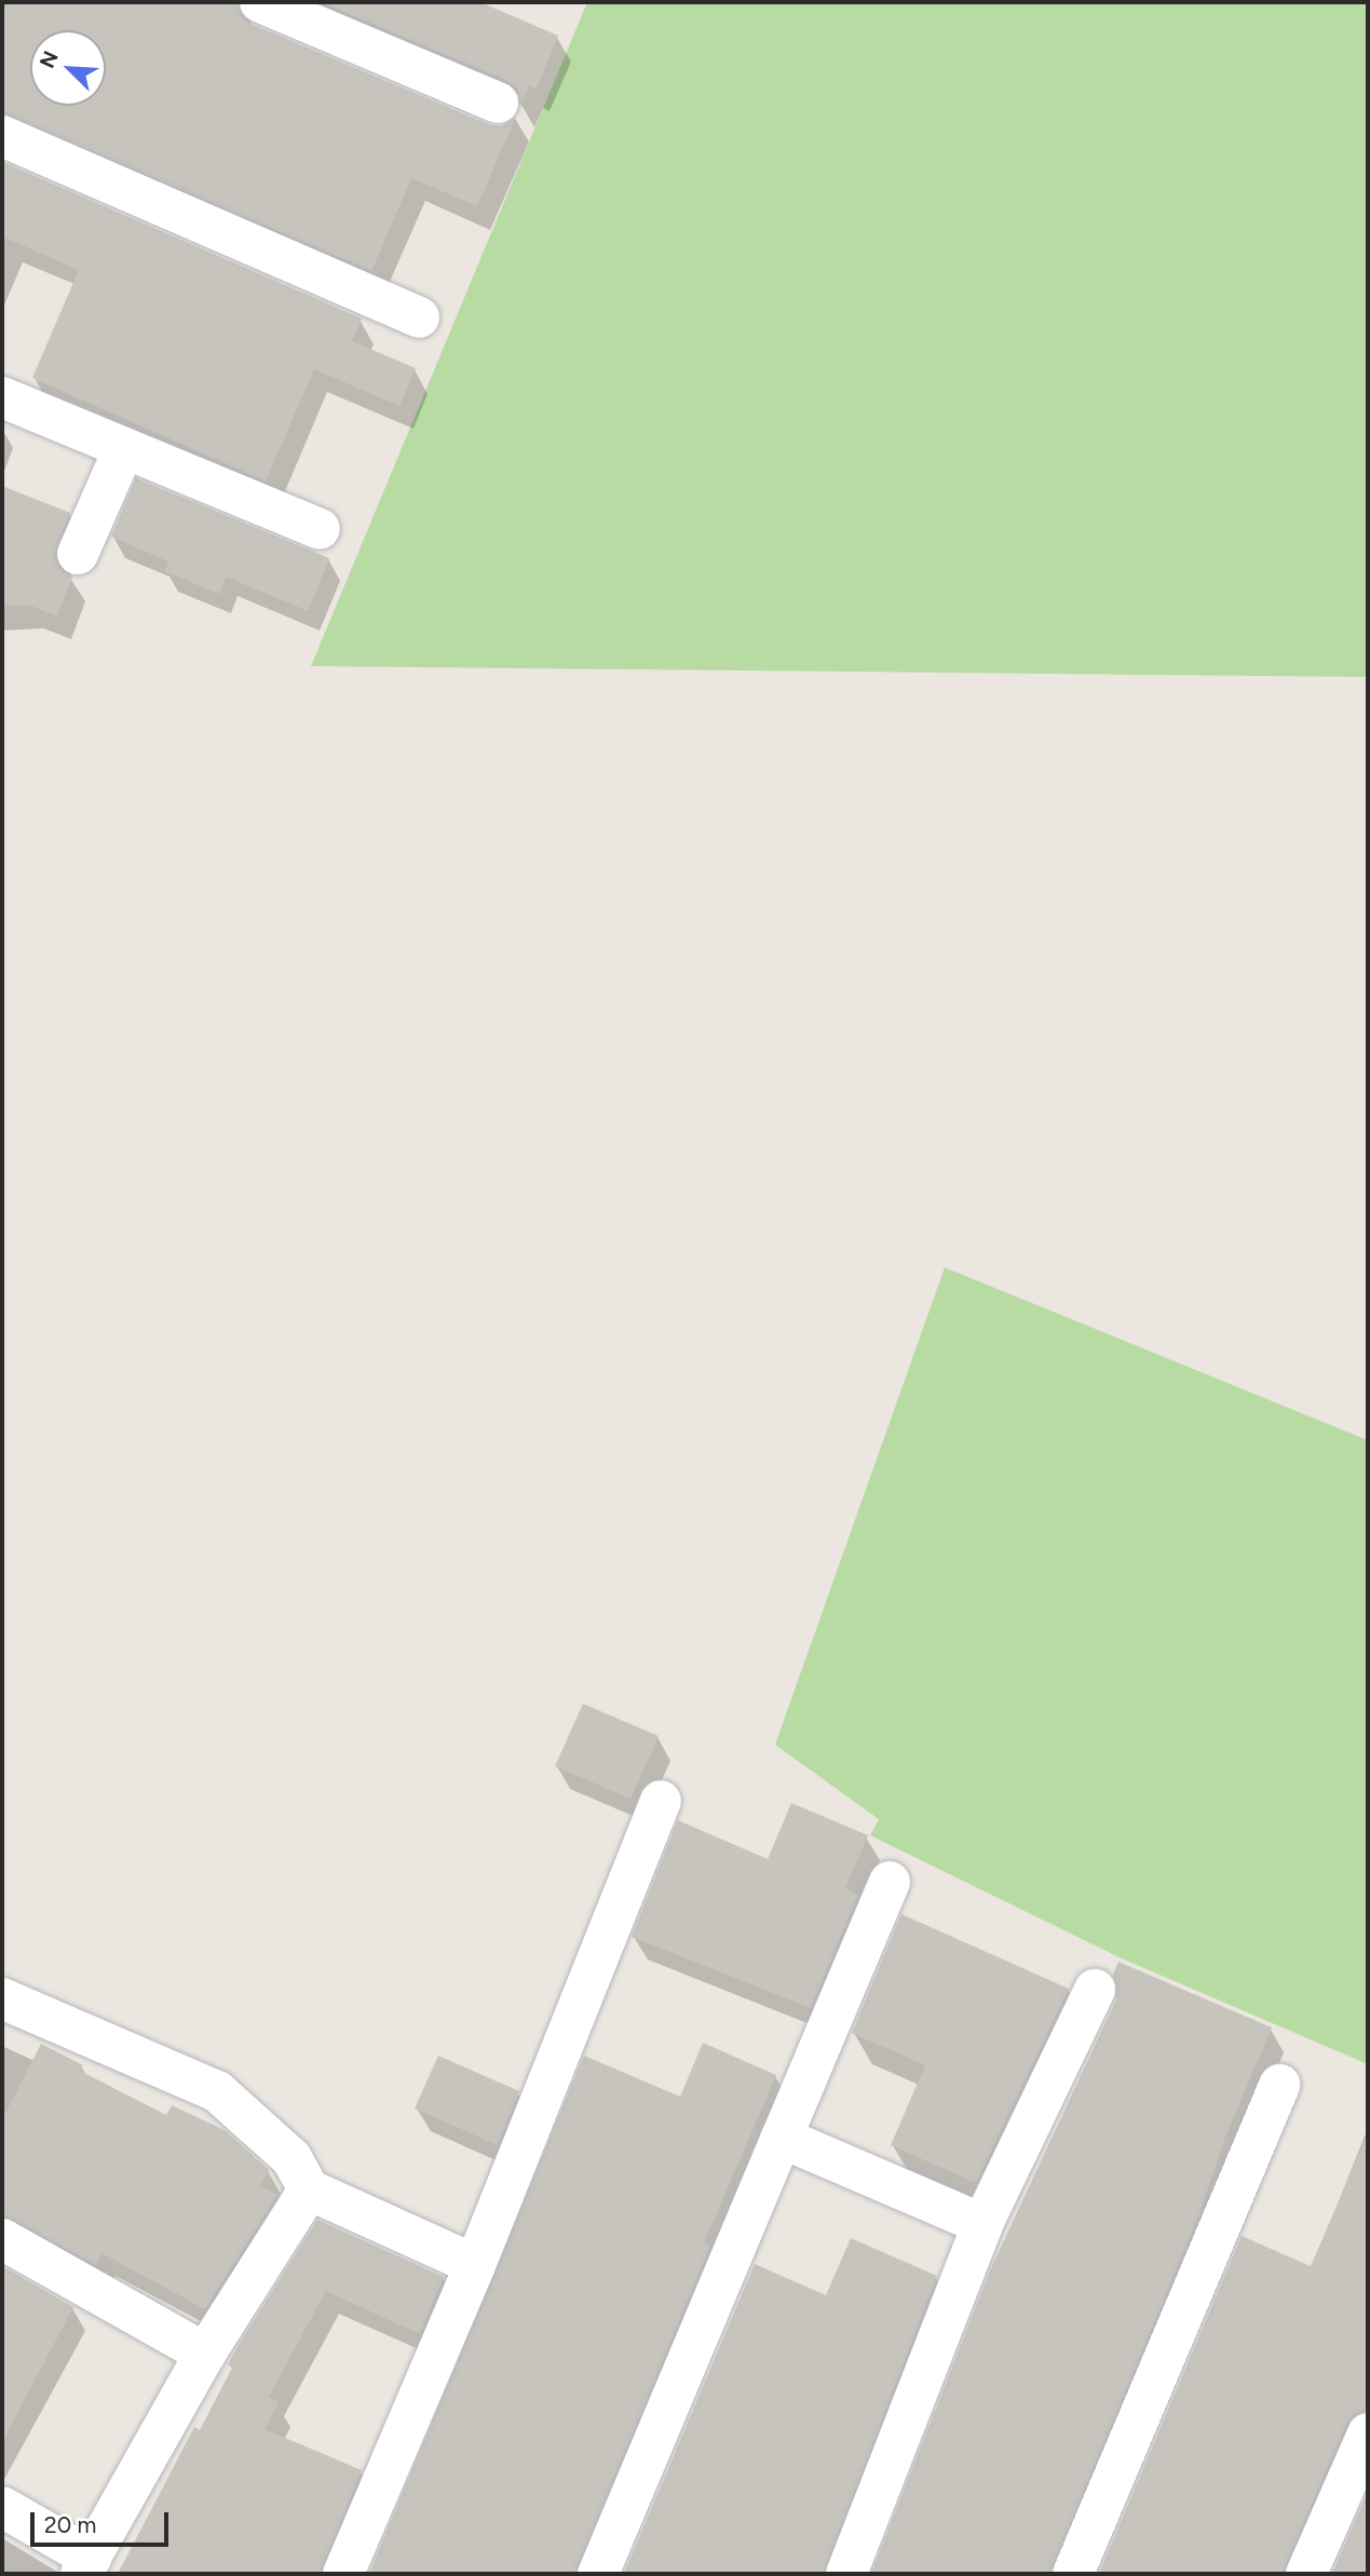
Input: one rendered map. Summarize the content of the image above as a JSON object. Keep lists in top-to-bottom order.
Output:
{
  "scale_bar": "20 m",
  "north": "top left"
}
